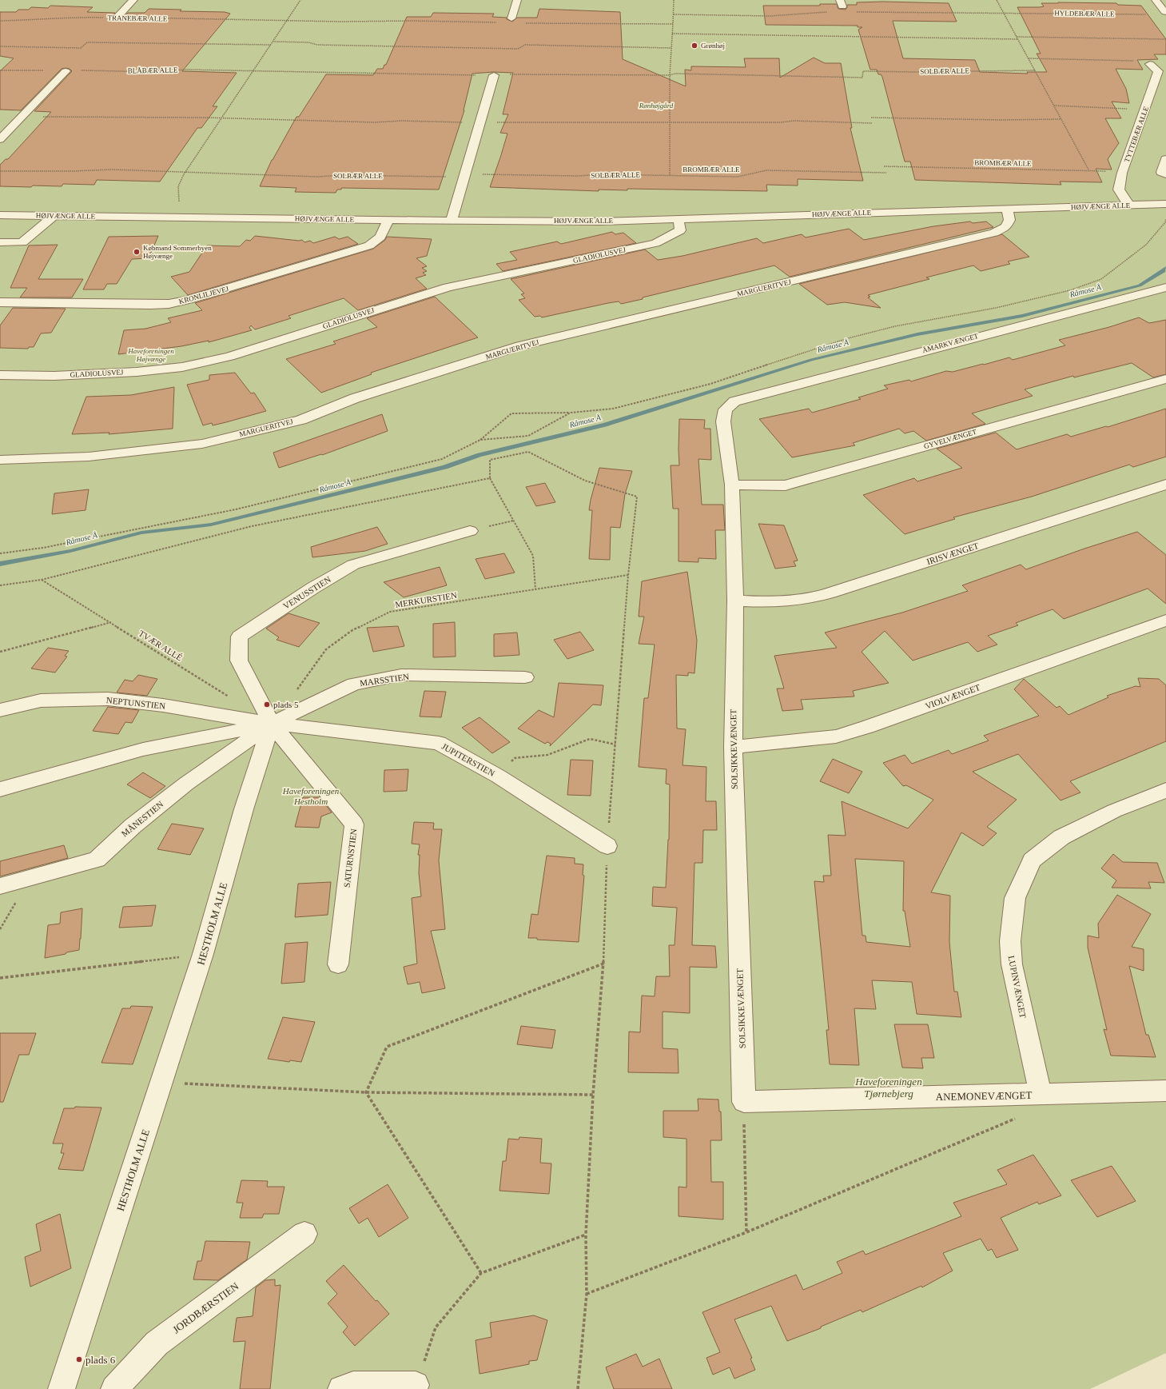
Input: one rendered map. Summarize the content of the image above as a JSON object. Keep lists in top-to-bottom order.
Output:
{
  "streets": {
    "street": [
      "TRANEBÆR ALLE",
      "TYTTEBÆR ALLE",
      "HØJVÆNGE ALLE",
      "GLADIOLUSVEJ",
      "MARGUERITVEJ",
      "KRONLILJEVEJ",
      "ÅMARKVÆNGET",
      "GYVELVÆNGET",
      "IRISVÆNGET",
      "VENUSSTIEN",
      "MARSSTIEN",
      "VIOLVÆNGET",
      "NEPTUNSTIEN",
      "SOLSIKKEVÆNGET",
      "JUPITERSTIEN",
      "MÅNESTIEN",
      "SATURNSTIEN",
      "HESTHOLM ALLE",
      "LUPINVÆNGET",
      "ANEMONEVÆNGET",
      "JORDBÆRSTIEN"
    ],
    "path": [
      "HYLDEBÆR ALLE",
      "BLÅBÆR ALLE",
      "SOLBÆR ALLE",
      "BROMBÆR ALLE",
      "MERKURSTIEN",
      "TVÆR ALLÉ"
    ]
  },
  "crossings": [
    ["SOLBÆR ALLE", "BROMBÆR ALLE"],
    ["TYTTEBÆR ALLE", "BROMBÆR ALLE"],
    ["TYTTEBÆR ALLE", "HØJVÆNGE ALLE"],
    ["HØJVÆNGE ALLE", "GLADIOLUSVEJ"],
    ["HØJVÆNGE ALLE", "MARGUERITVEJ"],
    ["HØJVÆNGE ALLE", "KRONLILJEVEJ"],
    ["ÅMARKVÆNGET", "SOLSIKKEVÆNGET"],
    ["GYVELVÆNGET", "SOLSIKKEVÆNGET"],
    ["IRISVÆNGET", "SOLSIKKEVÆNGET"],
    ["VENUSSTIEN", "MARSSTIEN"],
    ["VENUSSTIEN", "NEPTUNSTIEN"],
    ["VENUSSTIEN", "JUPITERSTIEN"],
    ["VENUSSTIEN", "MÅNESTIEN"],
    ["VENUSSTIEN", "SATURNSTIEN"],
    ["VENUSSTIEN", "HESTHOLM ALLE"],
    ["MARSSTIEN", "NEPTUNSTIEN"],
    ["MARSSTIEN", "JUPITERSTIEN"],
    ["MARSSTIEN", "MÅNESTIEN"],
    ["MARSSTIEN", "SATURNSTIEN"],
    ["MARSSTIEN", "HESTHOLM ALLE"],
    ["VIOLVÆNGET", "SOLSIKKEVÆNGET"],
    ["NEPTUNSTIEN", "JUPITERSTIEN"],
    ["NEPTUNSTIEN", "MÅNESTIEN"],
    ["NEPTUNSTIEN", "SATURNSTIEN"],
    ["NEPTUNSTIEN", "HESTHOLM ALLE"],
    ["SOLSIKKEVÆNGET", "ANEMONEVÆNGET"],
    ["JUPITERSTIEN", "MÅNESTIEN"],
    ["JUPITERSTIEN", "SATURNSTIEN"],
    ["JUPITERSTIEN", "HESTHOLM ALLE"],
    ["MÅNESTIEN", "SATURNSTIEN"],
    ["MÅNESTIEN", "HESTHOLM ALLE"],
    ["SATURNSTIEN", "HESTHOLM ALLE"],
    ["LUPINVÆNGET", "ANEMONEVÆNGET"]
  ],
  "water": ["Råmose Å"],
  "parks": [
    "Rønhøjgård",
    "Haveforeningen Højvænge",
    "Haveforeningen Hestholm",
    "Haveforeningen Tjørnebjerg"
  ],
  "places": [
    "Grønhøj",
    "Købmand Sommerbyen Højvænge",
    "plads 5",
    "plads 6"
  ]
}
